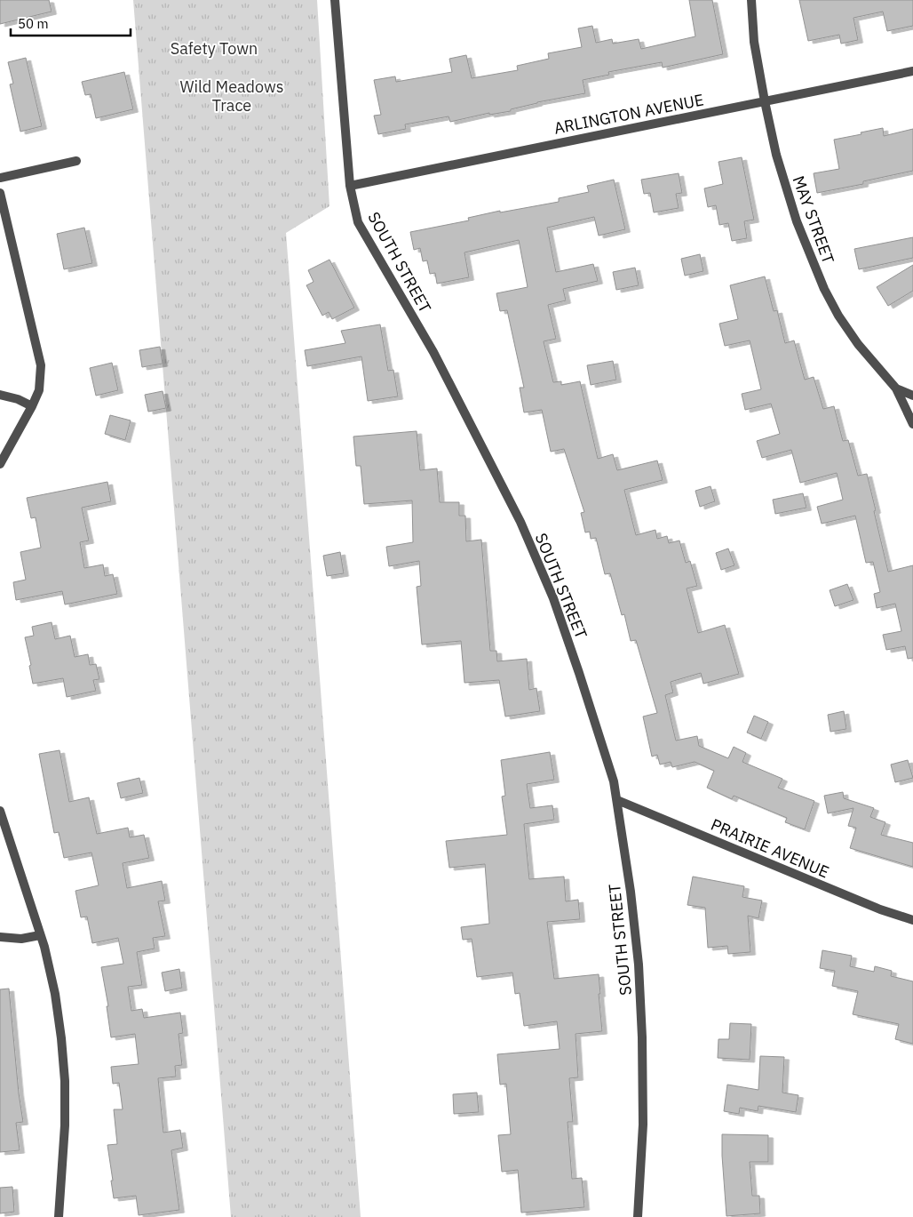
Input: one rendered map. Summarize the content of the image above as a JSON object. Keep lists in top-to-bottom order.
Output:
{
  "streets": {
    "street": [
      "ARLINGTON AVENUE",
      "MAY STREET",
      "SOUTH STREET",
      "PRAIRIE AVENUE"
    ]
  },
  "crossings": [
    ["ARLINGTON AVENUE", "MAY STREET"],
    ["ARLINGTON AVENUE", "SOUTH STREET"],
    ["SOUTH STREET", "PRAIRIE AVENUE"]
  ],
  "parks": ["Safety Town", "Wild Meadows Trace"],
  "scale_bar": "50 m"
}
